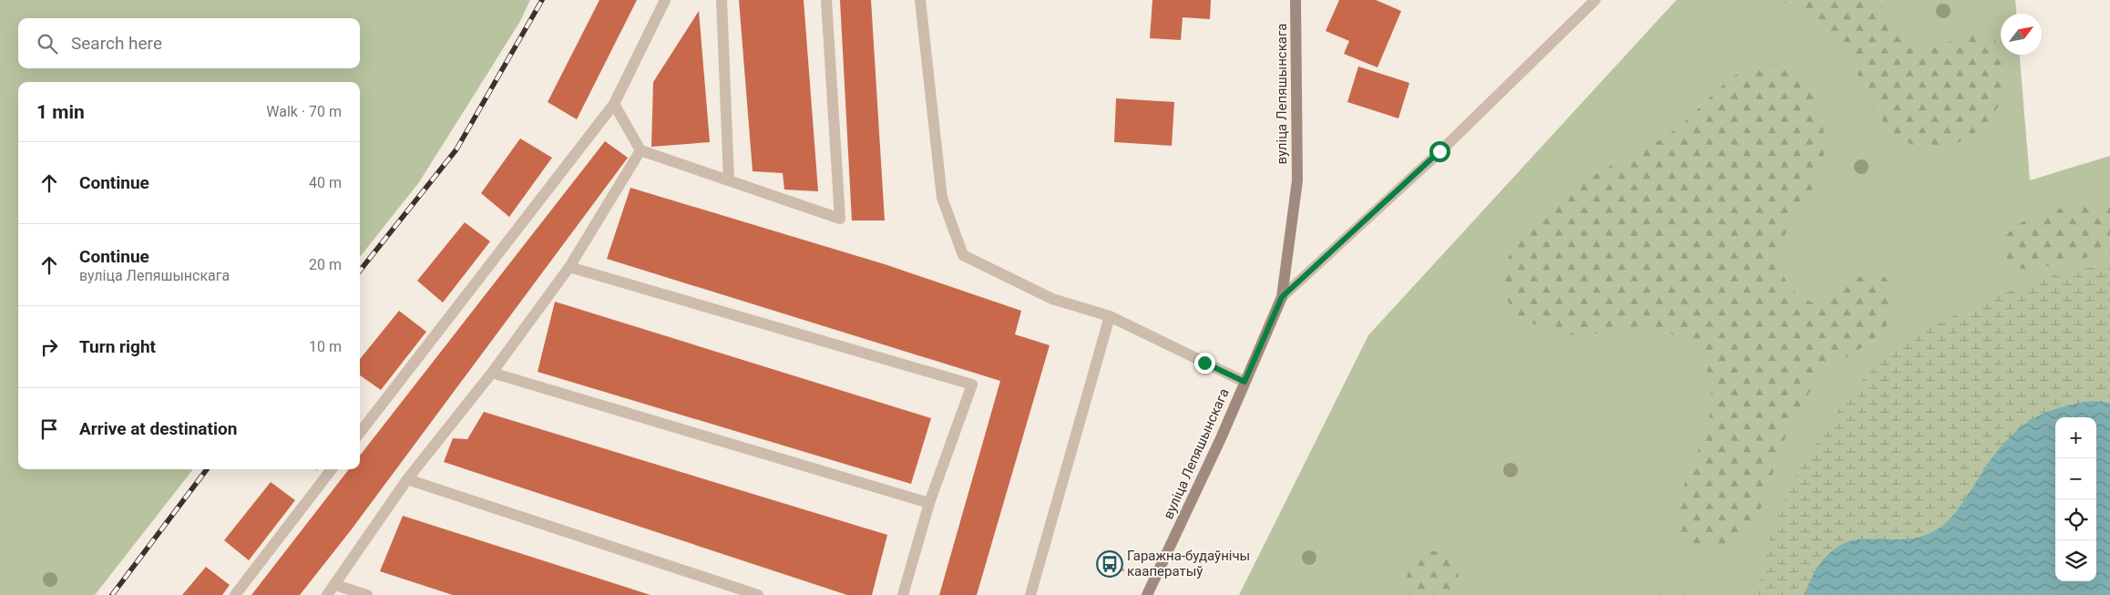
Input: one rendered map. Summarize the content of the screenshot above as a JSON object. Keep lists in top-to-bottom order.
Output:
{
  "streets": {
    "street": ["вуліца Лепяшынскага"]
  },
  "places": {
    "bus stop": ["Гаражна-будаўнічы кааператыў"]
  },
  "north": "top right",
  "page": {
    "search": "Search here",
    "heading": ["1 min", "Walk · 70 m"],
    "list": [
      ["Continue", "40 m"],
      ["Continue", "вуліца Лепяшынскага", "20 m"],
      ["Turn right", "10 m"],
      "Arrive at destination"
    ],
    "map_buttons": ["+", "−"]
  }
}
